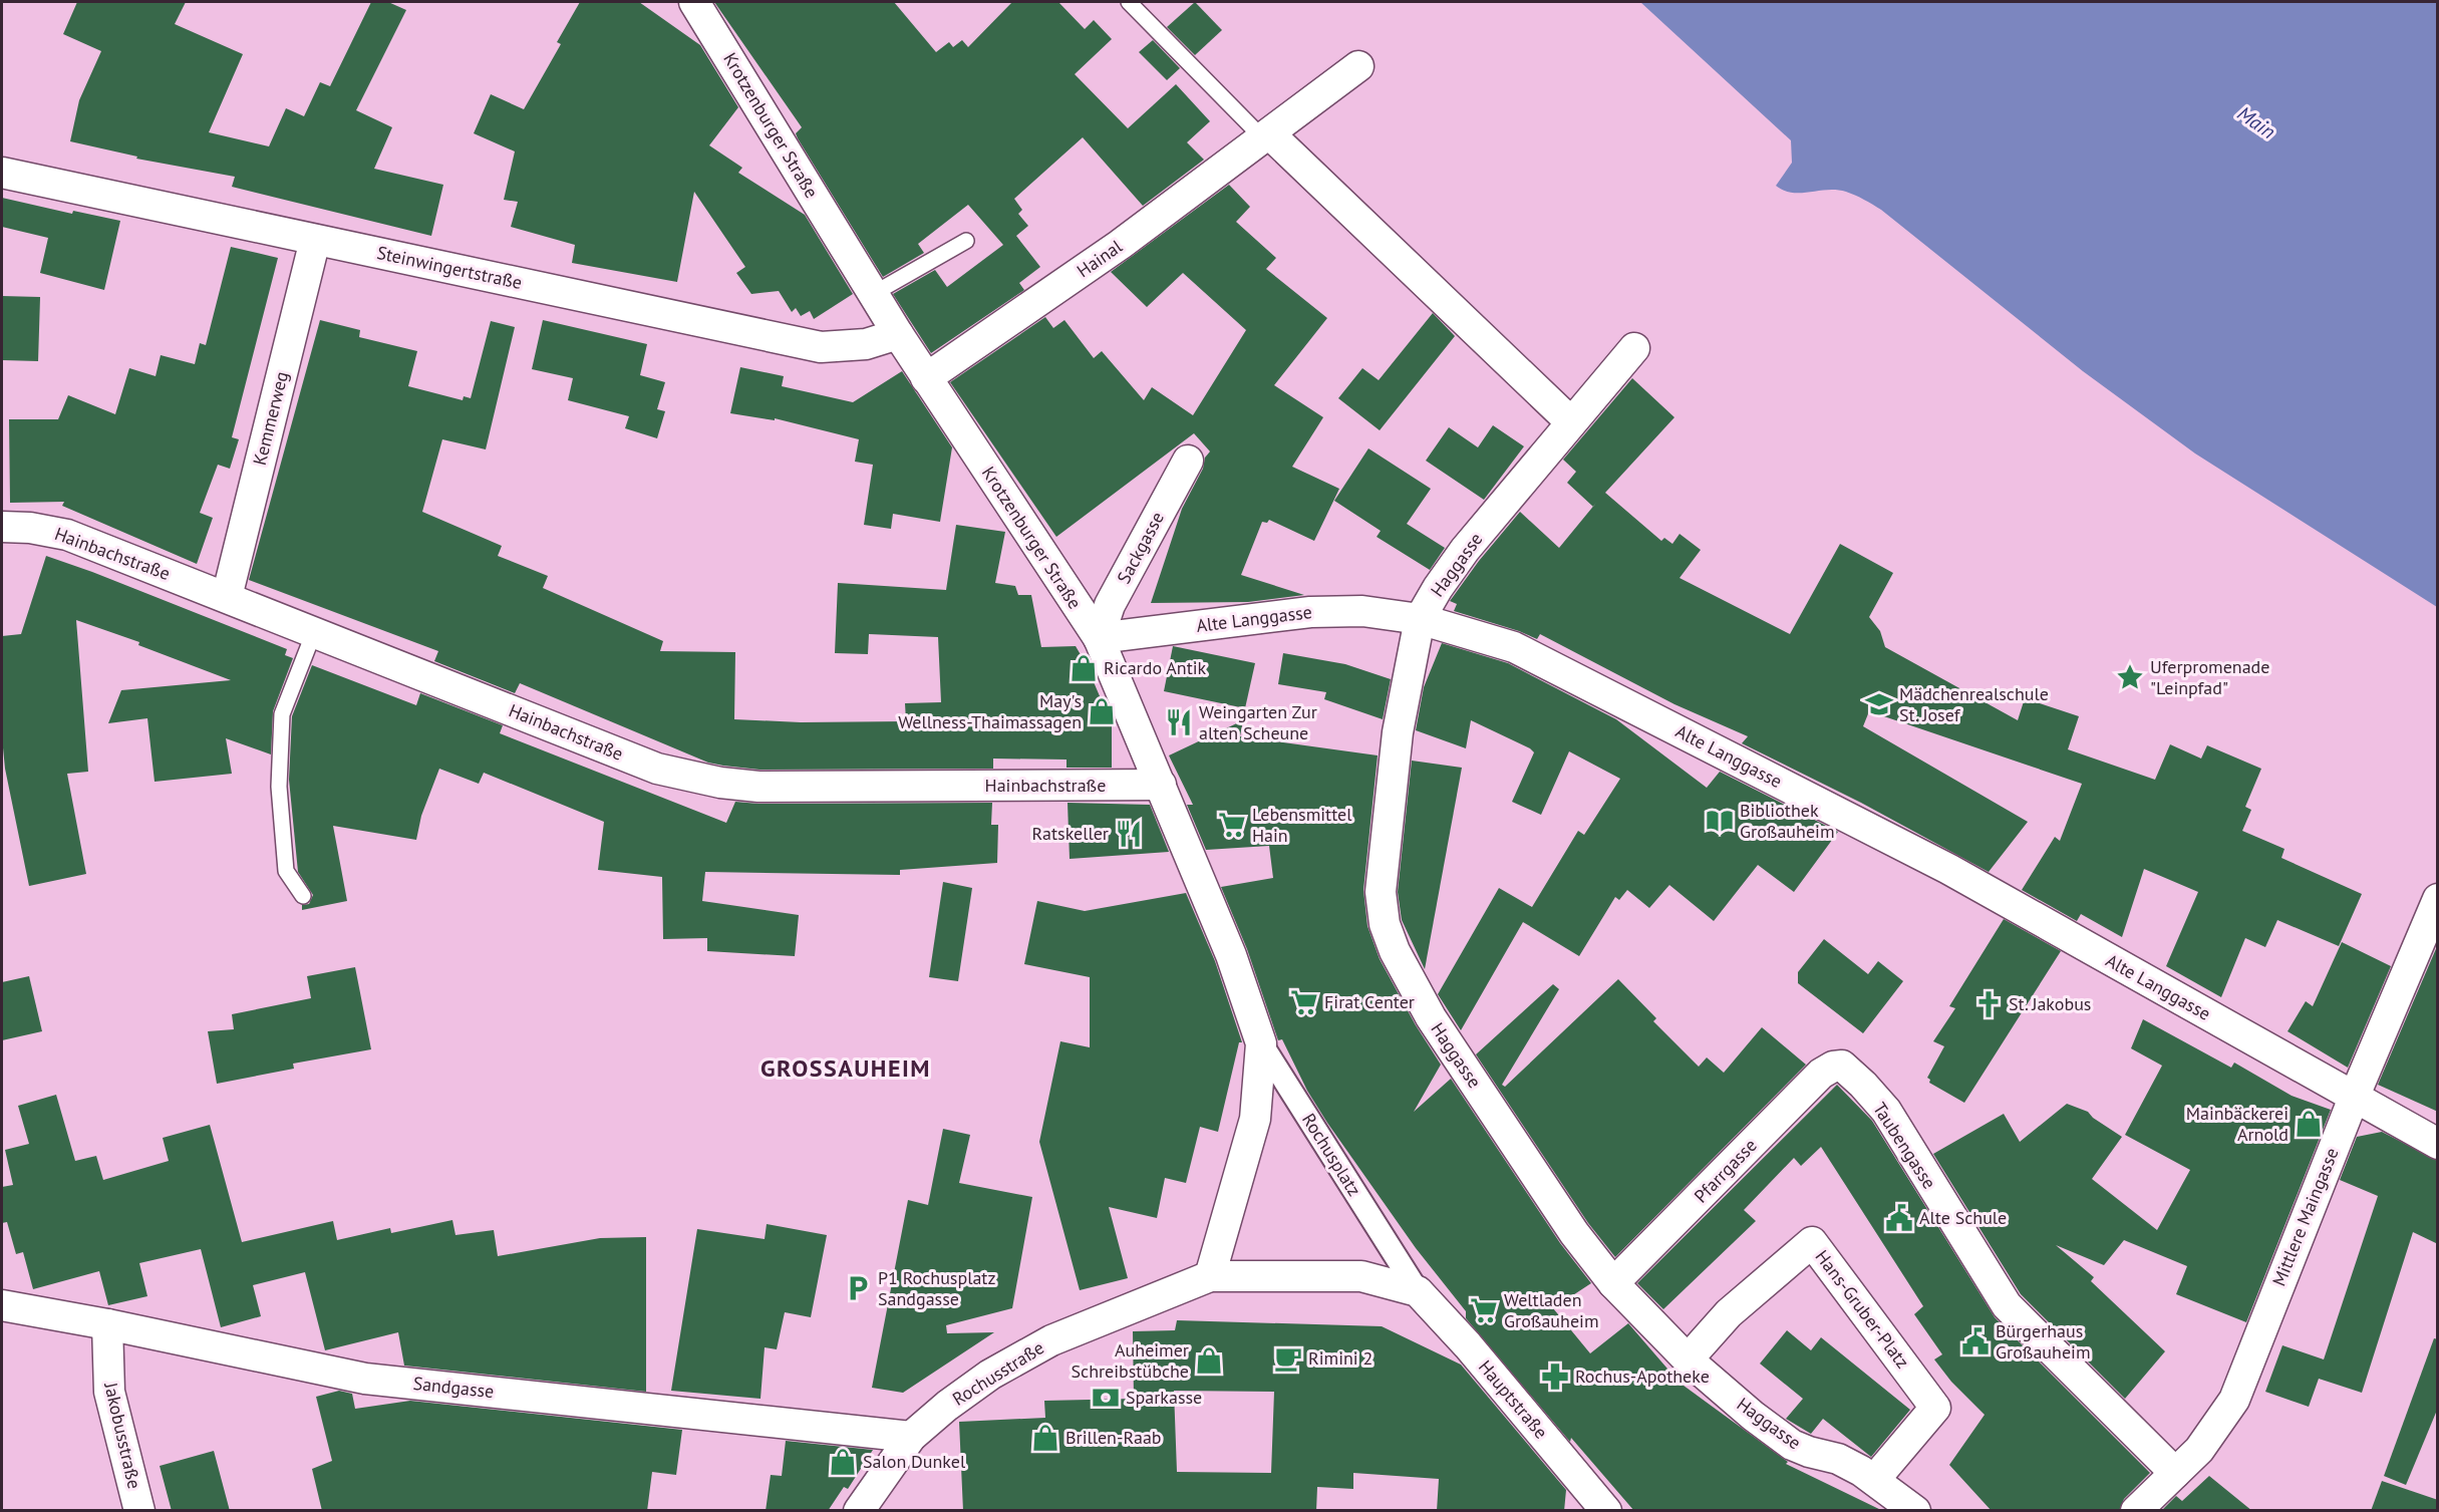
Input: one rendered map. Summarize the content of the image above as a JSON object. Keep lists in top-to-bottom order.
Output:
{
  "streets": {
    "street": [
      "Krotzenburger Straße",
      "Hainal",
      "Steinwingertstraße",
      "Kemmerweg",
      "Sackgasse",
      "Hainbachstraße",
      "Haggasse",
      "Alte Langgasse",
      "Taubengasse",
      "Rochusplatz",
      "Pfarrgasse",
      "Mittlere Maingasse",
      "Hans-Gruber-Platz",
      "Rochusstraße",
      "Sandgasse",
      "Hauptstraße",
      "Jakobusstraße"
    ]
  },
  "crossings": [
    ["Krotzenburger Straße", "Hainal"],
    ["Krotzenburger Straße", "Steinwingertstraße"],
    ["Krotzenburger Straße", "Sackgasse"],
    ["Krotzenburger Straße", "Hainbachstraße"],
    ["Krotzenburger Straße", "Alte Langgasse"],
    ["Krotzenburger Straße", "Rochusplatz"],
    ["Steinwingertstraße", "Kemmerweg"],
    ["Kemmerweg", "Hainbachstraße"],
    ["Sackgasse", "Alte Langgasse"],
    ["Haggasse", "Alte Langgasse"],
    ["Haggasse", "Pfarrgasse"],
    ["Haggasse", "Hans-Gruber-Platz"],
    ["Alte Langgasse", "Mittlere Maingasse"],
    ["Taubengasse", "Pfarrgasse"],
    ["Taubengasse", "Mittlere Maingasse"],
    ["Rochusplatz", "Hauptstraße"],
    ["Rochusstraße", "Sandgasse"],
    ["Sandgasse", "Jakobusstraße"]
  ],
  "districts": ["GROSSAUHEIM"],
  "water": ["Main"],
  "places": {
    "shop": [
      "Ricardo Antik",
      "May's Wellness-Thaimassagen",
      "Mainbäckerei Arnold",
      "Auheimer Schreibstübche",
      "Brillen-Raab",
      "Salon Dunkel"
    ],
    "place": ["Uferpromenade \"Leinpfad\""],
    "school or university": ["Mädchenrealschule St. Josef"],
    "restaurant": ["Weingarten Zur alten Scheune", "Ratskeller"],
    "library": ["Bibliothek Großauheim"],
    "supermarket": ["Lebensmittel Hain", "Firat Center", "Weltladen Großauheim"],
    "church": ["St. Jakobus"],
    "public building": ["Alte Schule", "Bürgerhaus Großauheim"],
    "parking": ["P1 Rochusplatz Sandgasse"],
    "cafe": ["Rimini 2"],
    "pharmacy": ["Rochus-Apotheke"],
    "bank": ["Sparkasse"]
  }
}
